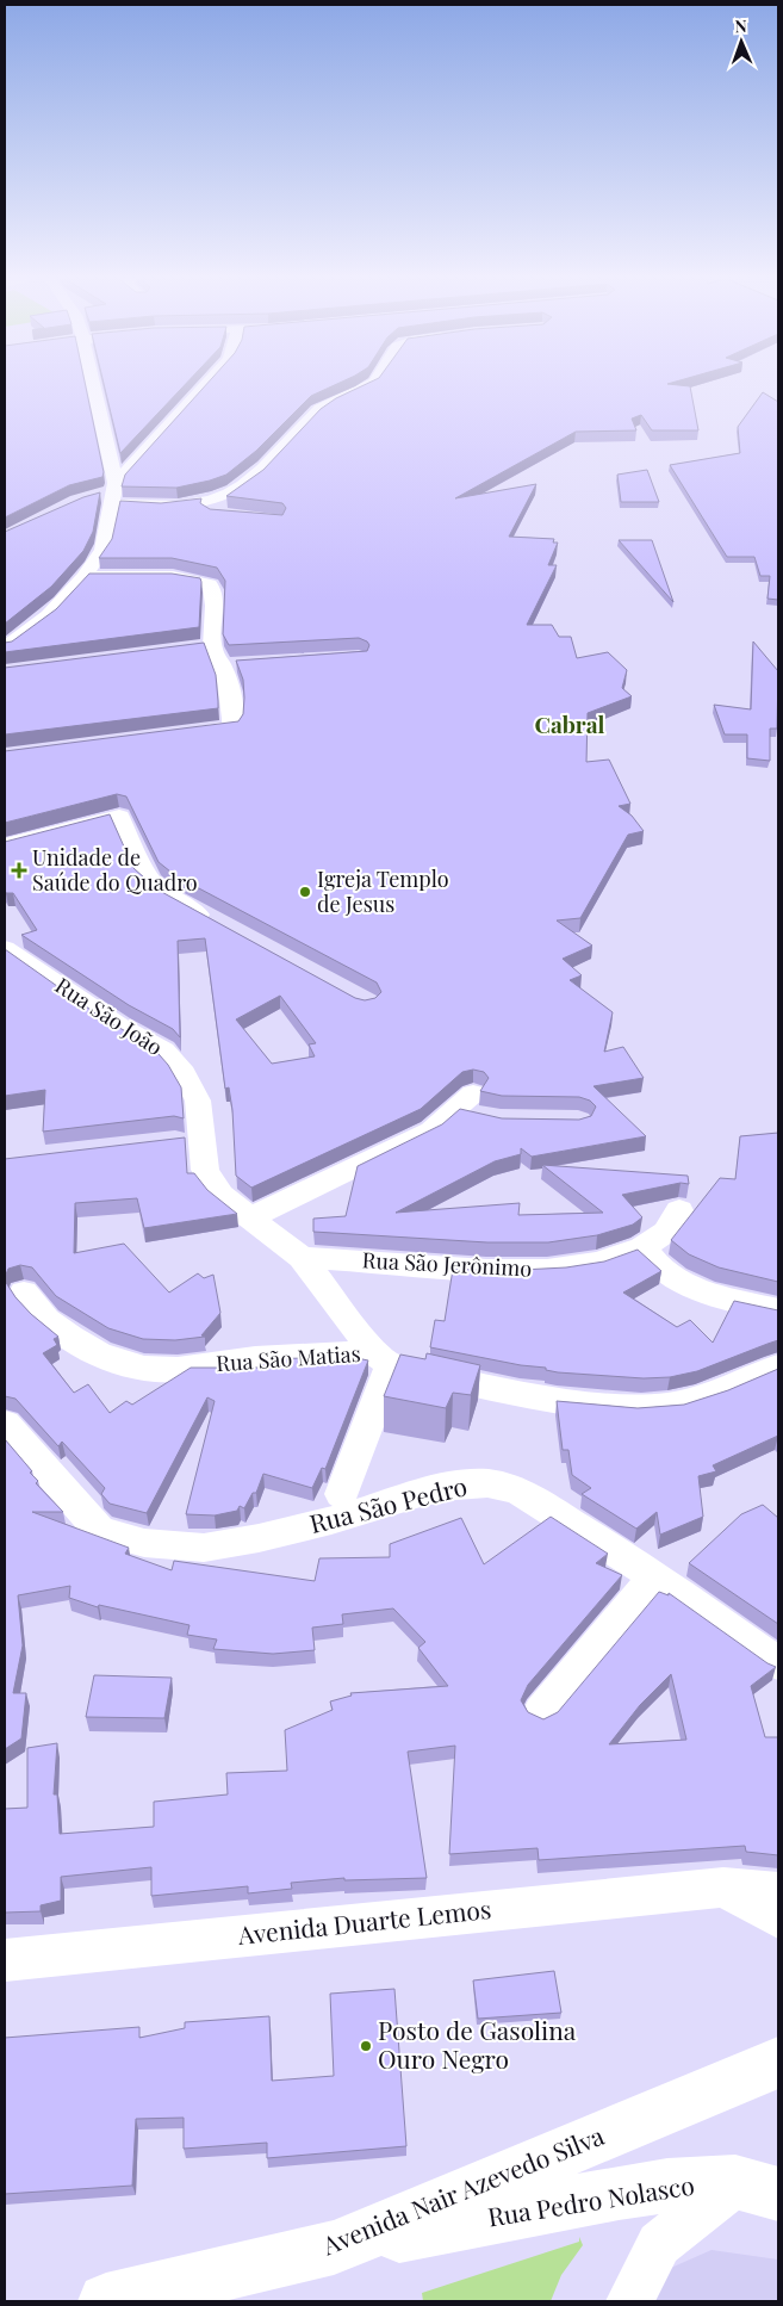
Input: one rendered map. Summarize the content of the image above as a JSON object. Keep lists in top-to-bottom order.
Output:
{
  "streets": {
    "main road": ["Avenida Nair Azevedo Silva", "Rua Pedro Nolasco"],
    "street": [
      "Rua São João",
      "Rua São Jerônimo",
      "Rua São Matias",
      "Rua São Pedro",
      "Avenida Duarte Lemos"
    ]
  },
  "crossings": [
    ["Rua São João", "Rua São Jerônimo"],
    ["Rua São João", "Rua São Matias"],
    ["Avenida Nair Azevedo Silva", "Rua Pedro Nolasco"]
  ],
  "districts": ["Cabral"],
  "places": {
    "health": ["Unidade de Saúde do Quadro"],
    "other": ["Igreja Templo de Jesus", "Posto de Gasolina Ouro Negro"]
  },
  "north": "top"
}
